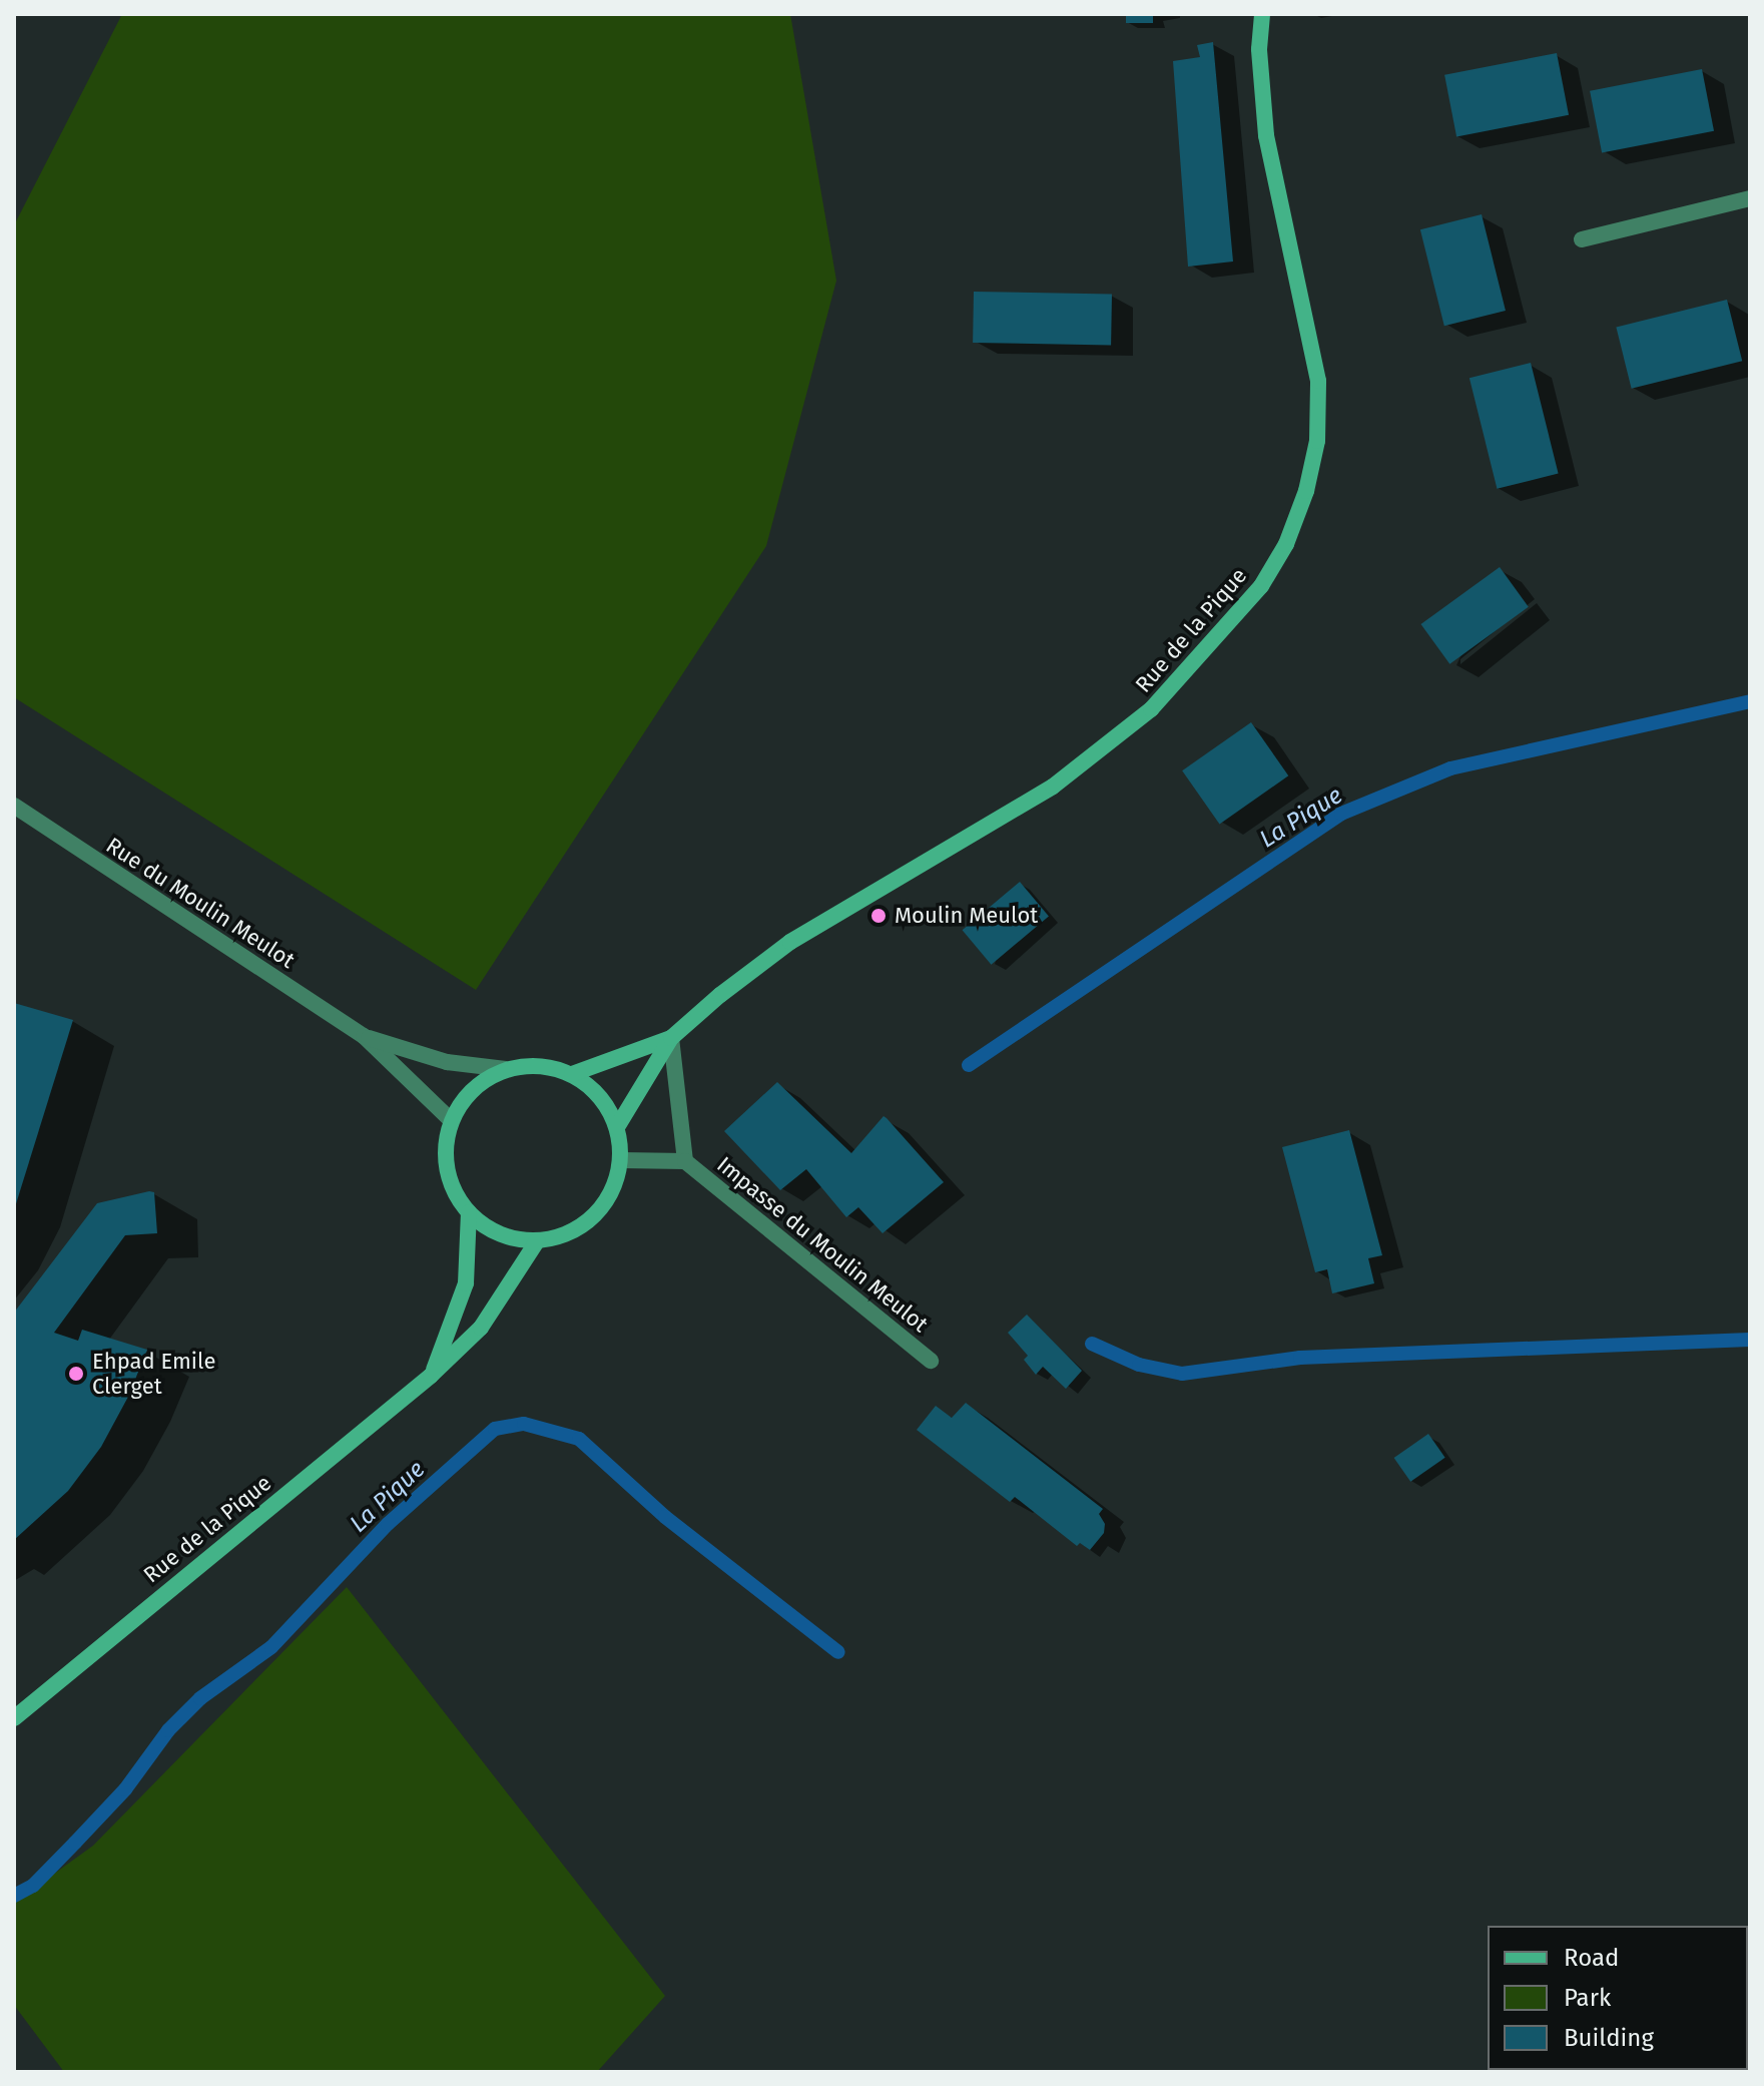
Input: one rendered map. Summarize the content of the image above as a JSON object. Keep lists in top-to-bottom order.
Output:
{
  "streets": {
    "street": ["Rue de la Pique", "Rue du Moulin Meulot", "Impasse du Moulin Meulot"]
  },
  "crossings": [
    ["Rue de la Pique", "Rue du Moulin Meulot"],
    ["Rue de la Pique", "Impasse du Moulin Meulot"],
    ["Rue du Moulin Meulot", "Impasse du Moulin Meulot"]
  ],
  "water": ["La Pique"],
  "places": ["Moulin Meulot", "Ehpad Emile Clerget"],
  "legend": ["Road", "Park", "Building"]
}
